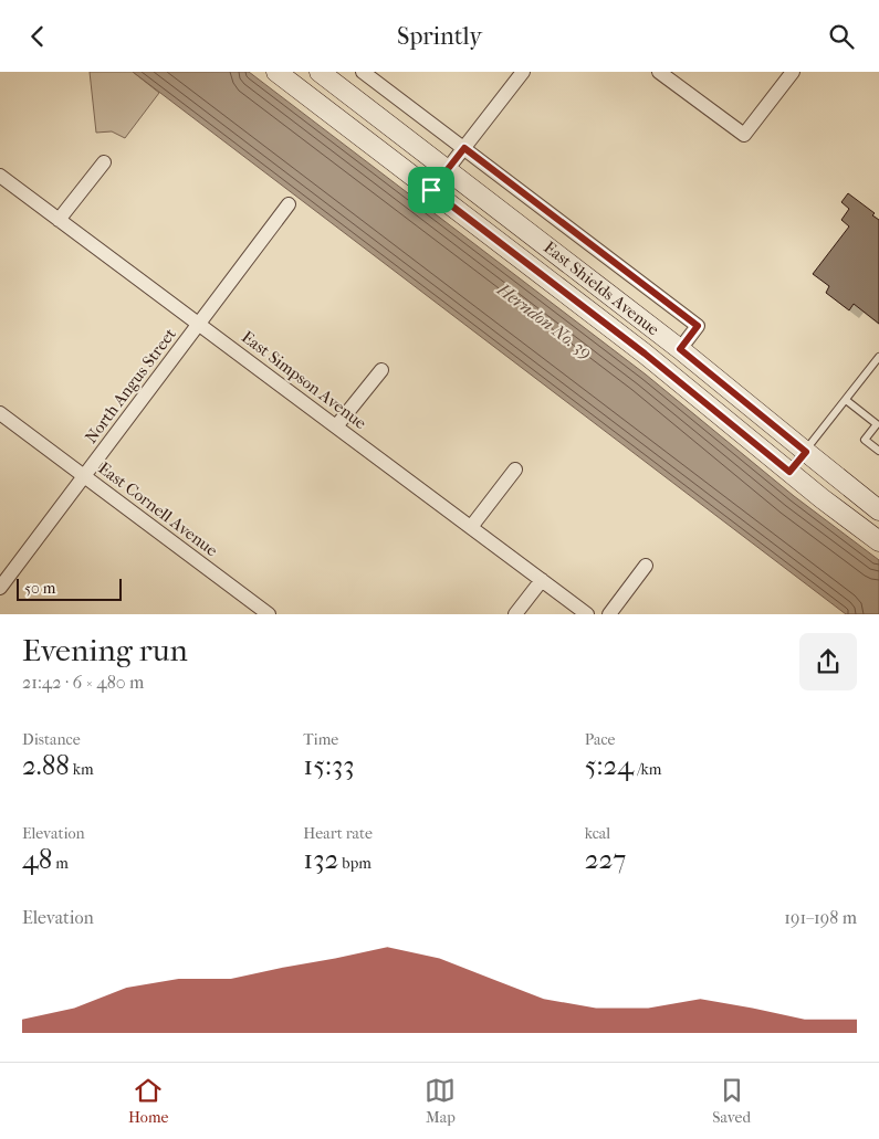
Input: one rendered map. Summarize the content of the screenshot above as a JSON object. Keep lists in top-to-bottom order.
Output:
{
  "streets": {
    "main road": ["East Shields Avenue"],
    "street": ["East Simpson Avenue", "North Angus Street", "East Cornell Avenue"]
  },
  "crossings": [
    ["East Simpson Avenue", "North Angus Street"],
    ["North Angus Street", "East Cornell Avenue"]
  ],
  "water": ["Herndon No. 39"],
  "scale_bar": "50 m",
  "page": {
    "header": "Sprintly",
    "scale": "50 m",
    "heading": ["Evening run", "21:42 · 6 × 480 m"],
    "stats": [
      ["Distance", "2.88 km"],
      ["Time", "15:33"],
      ["Pace", "5:24 /km"],
      ["Elevation", "48 m"],
      ["Heart rate", "132 bpm"],
      ["kcal", "227"]
    ],
    "chart": ["Elevation", "191–198 m"],
    "tabs": ["Home", "Map", "Saved"]
  }
}
